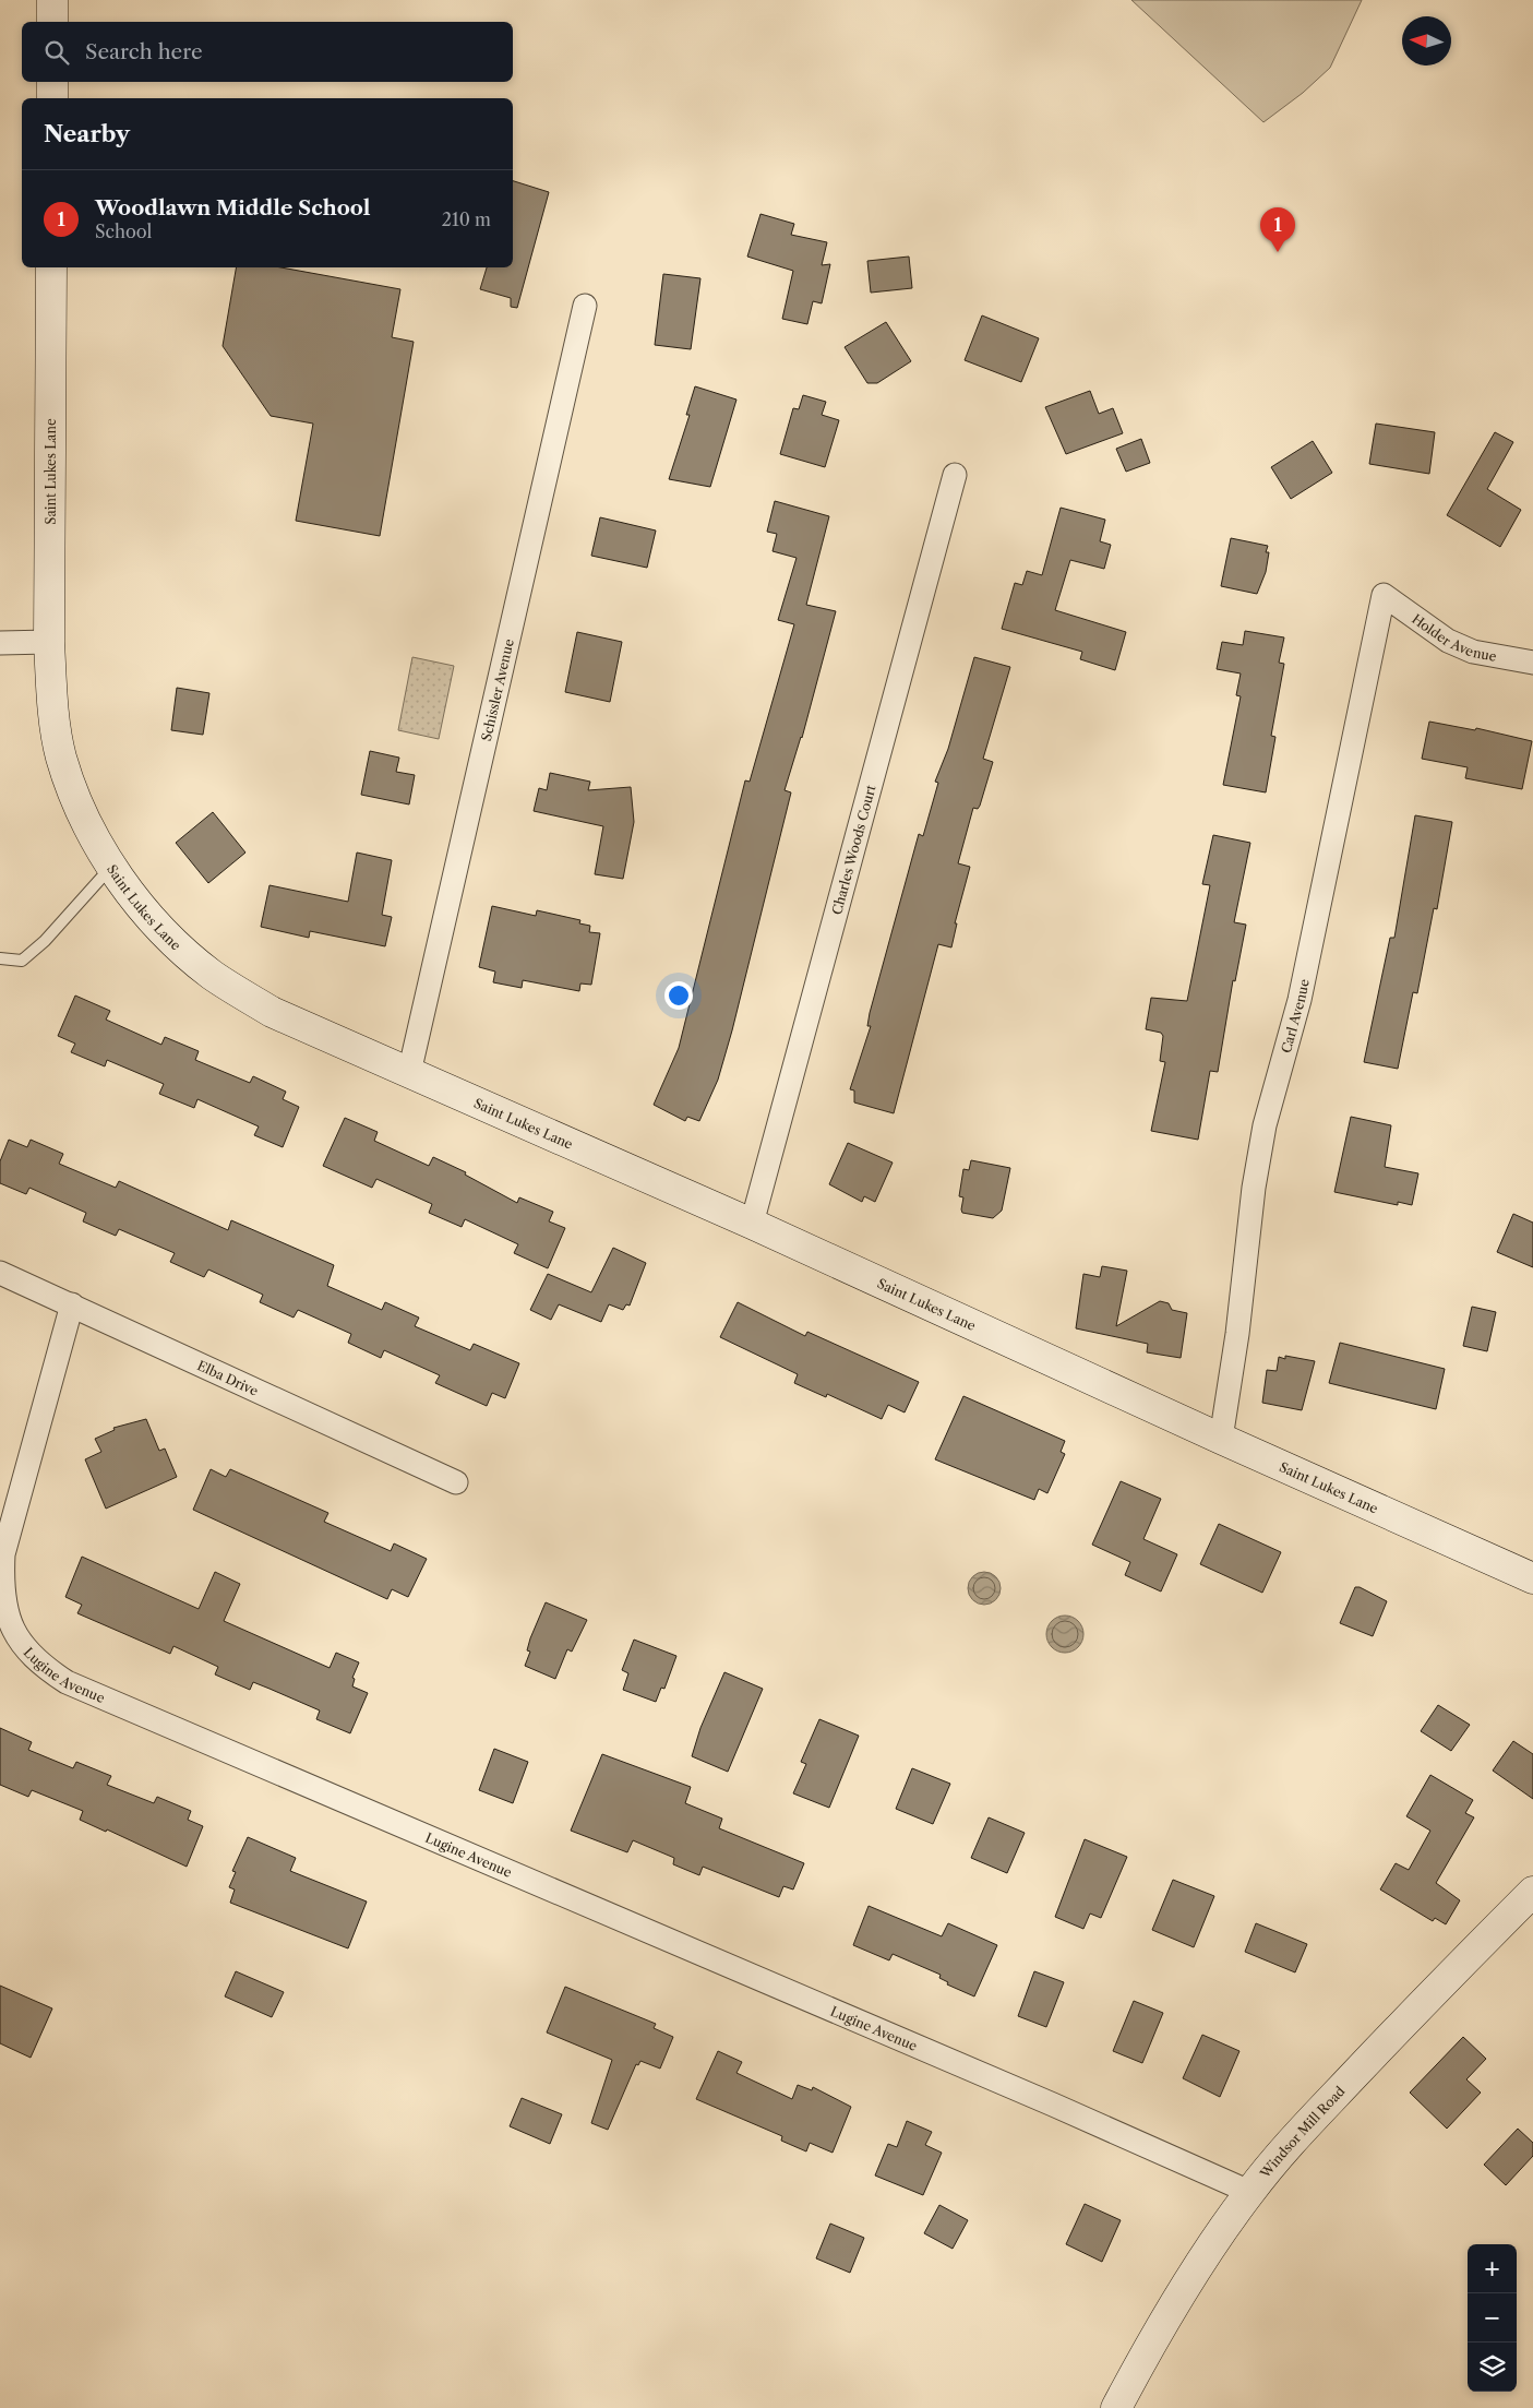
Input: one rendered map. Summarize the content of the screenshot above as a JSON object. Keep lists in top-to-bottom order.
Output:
{
  "streets": {
    "street": [
      "Saint Lukes Lane",
      "Holder Avenue",
      "Schissler Avenue",
      "Charles Woods Court",
      "Carl Avenue",
      "Elba Drive",
      "Lugine Avenue",
      "Windsor Mill Road"
    ]
  },
  "crossings": [
    ["Saint Lukes Lane", "Schissler Avenue"],
    ["Saint Lukes Lane", "Charles Woods Court"],
    ["Saint Lukes Lane", "Carl Avenue"],
    ["Holder Avenue", "Carl Avenue"],
    ["Elba Drive", "Lugine Avenue"],
    ["Lugine Avenue", "Windsor Mill Road"]
  ],
  "north": "left",
  "page": {
    "search": "Search here",
    "heading": "Nearby",
    "list": [
      {
        "mark": "1",
        "name": "Woodlawn Middle School",
        "note": "School",
        "value": "210 m"
      }
    ],
    "pins": "1",
    "map_buttons": ["+", "−"]
  }
}
